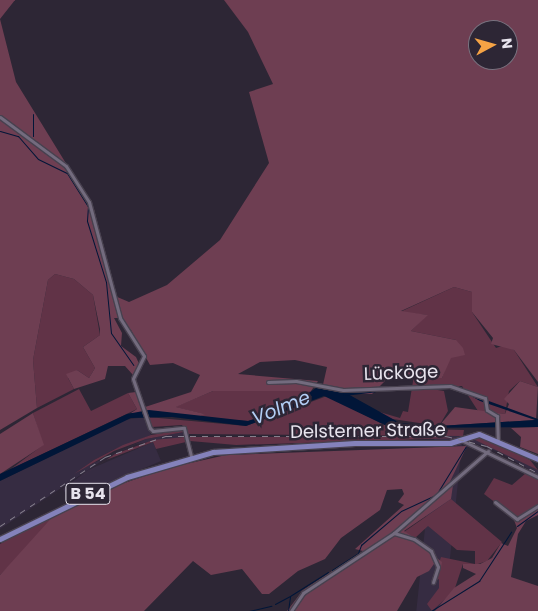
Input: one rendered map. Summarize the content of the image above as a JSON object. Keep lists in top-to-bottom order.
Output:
{
  "streets": {
    "main road": ["Delsterner Straße", "B 54"],
    "street": ["Lücköge"]
  },
  "crossings": [
    ["Lücköge", "Delsterner Straße"]
  ],
  "water": ["Volme"],
  "north": "right"
}
